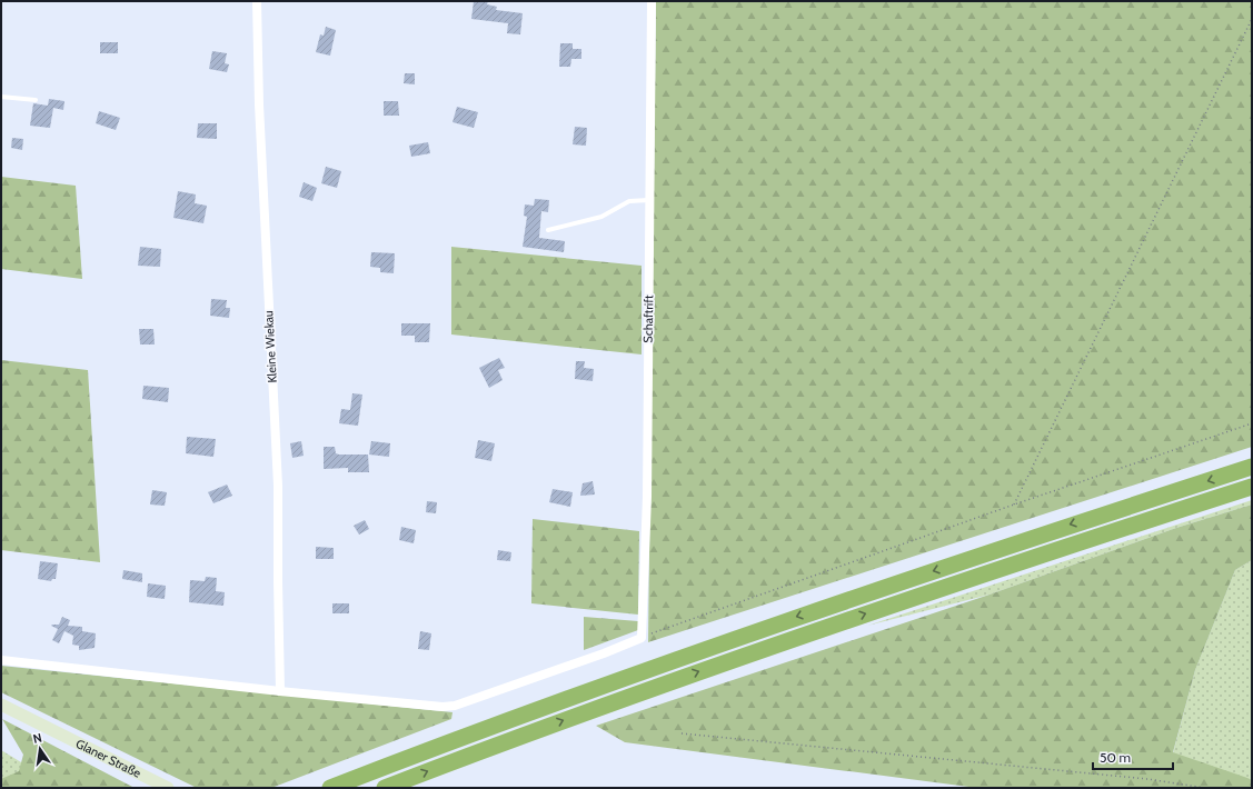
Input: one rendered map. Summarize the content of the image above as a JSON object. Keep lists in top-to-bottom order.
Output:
{
  "streets": {
    "street": ["Schaftrift", "Kleine Wiekau", "Glaner Straße"]
  },
  "scale_bar": "50 m",
  "north": "top"
}
